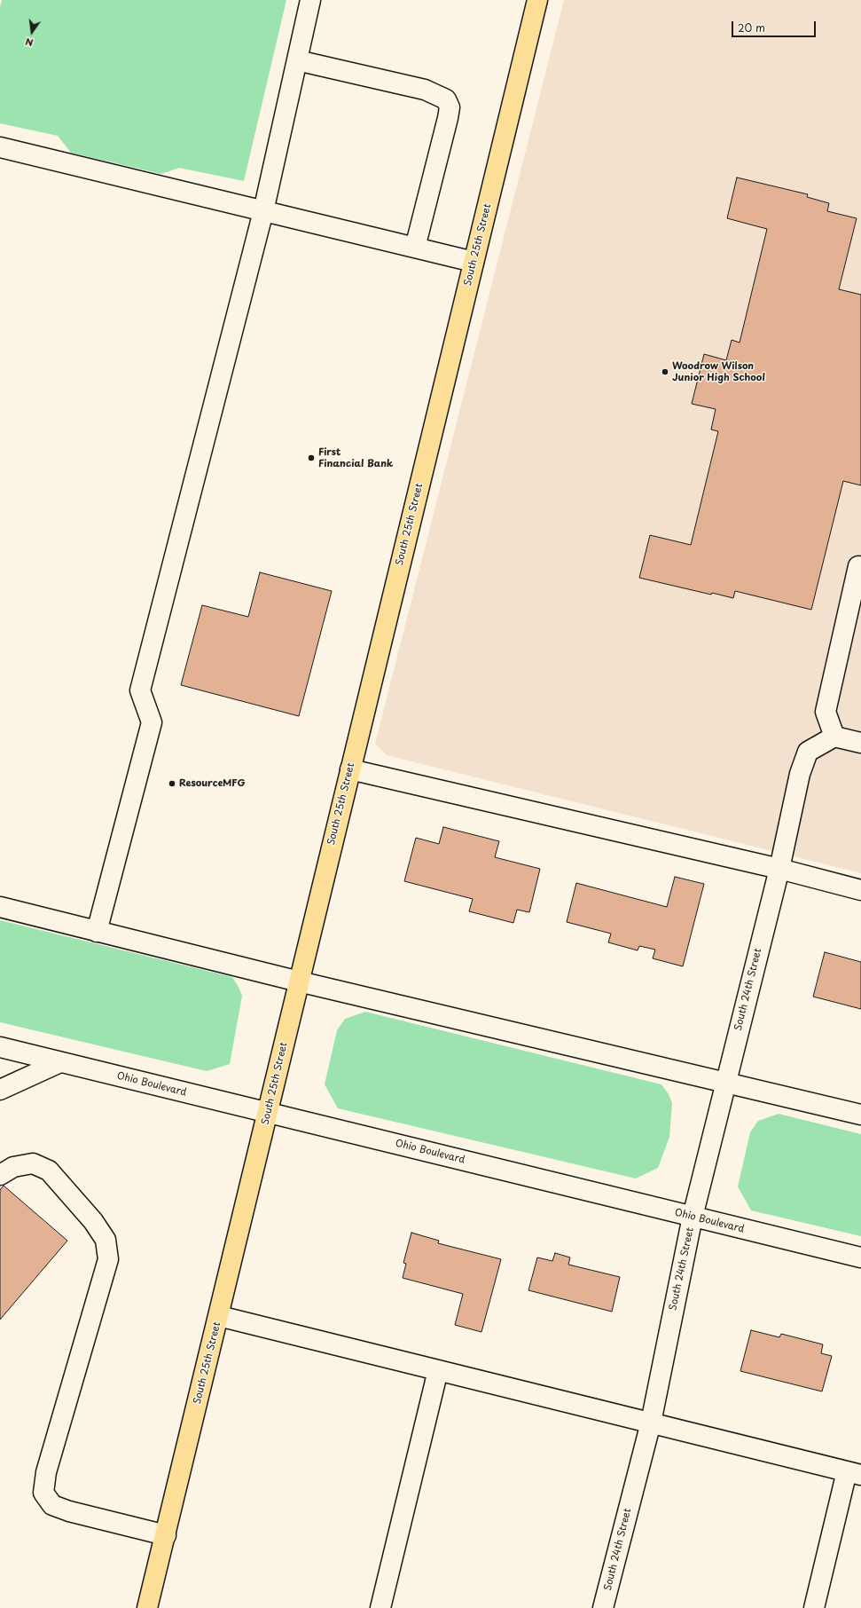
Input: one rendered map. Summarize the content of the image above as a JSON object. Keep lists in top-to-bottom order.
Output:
{
  "streets": {
    "main road": ["South 25th Street"],
    "street": ["South 24th Street", "Ohio Boulevard"]
  },
  "crossings": [
    ["South 25th Street", "Ohio Boulevard"],
    ["South 24th Street", "Ohio Boulevard"]
  ],
  "places": ["Woodrow Wilson Junior High School", "First Financial Bank", "ResourceMFG"],
  "scale_bar": "20 m",
  "north": "bottom"
}
